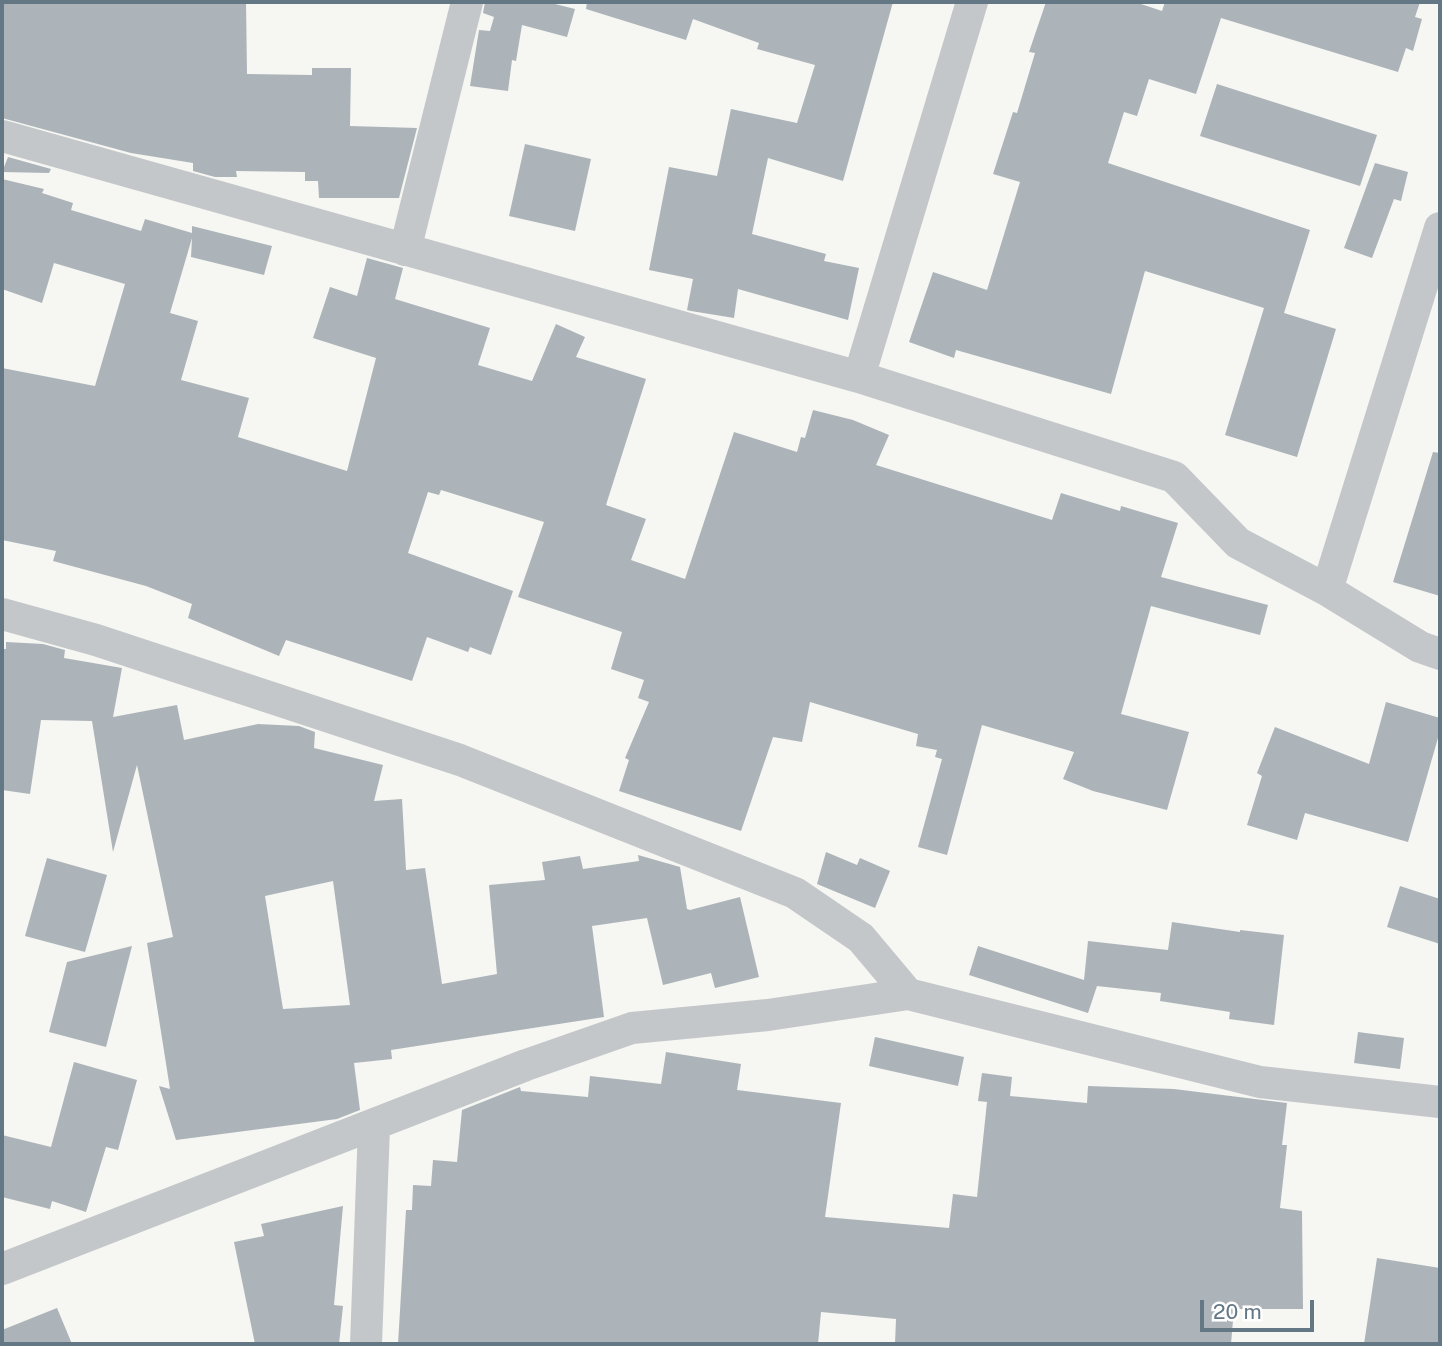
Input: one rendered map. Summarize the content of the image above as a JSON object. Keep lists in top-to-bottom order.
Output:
{
  "scale_bar": "20 m"
}
